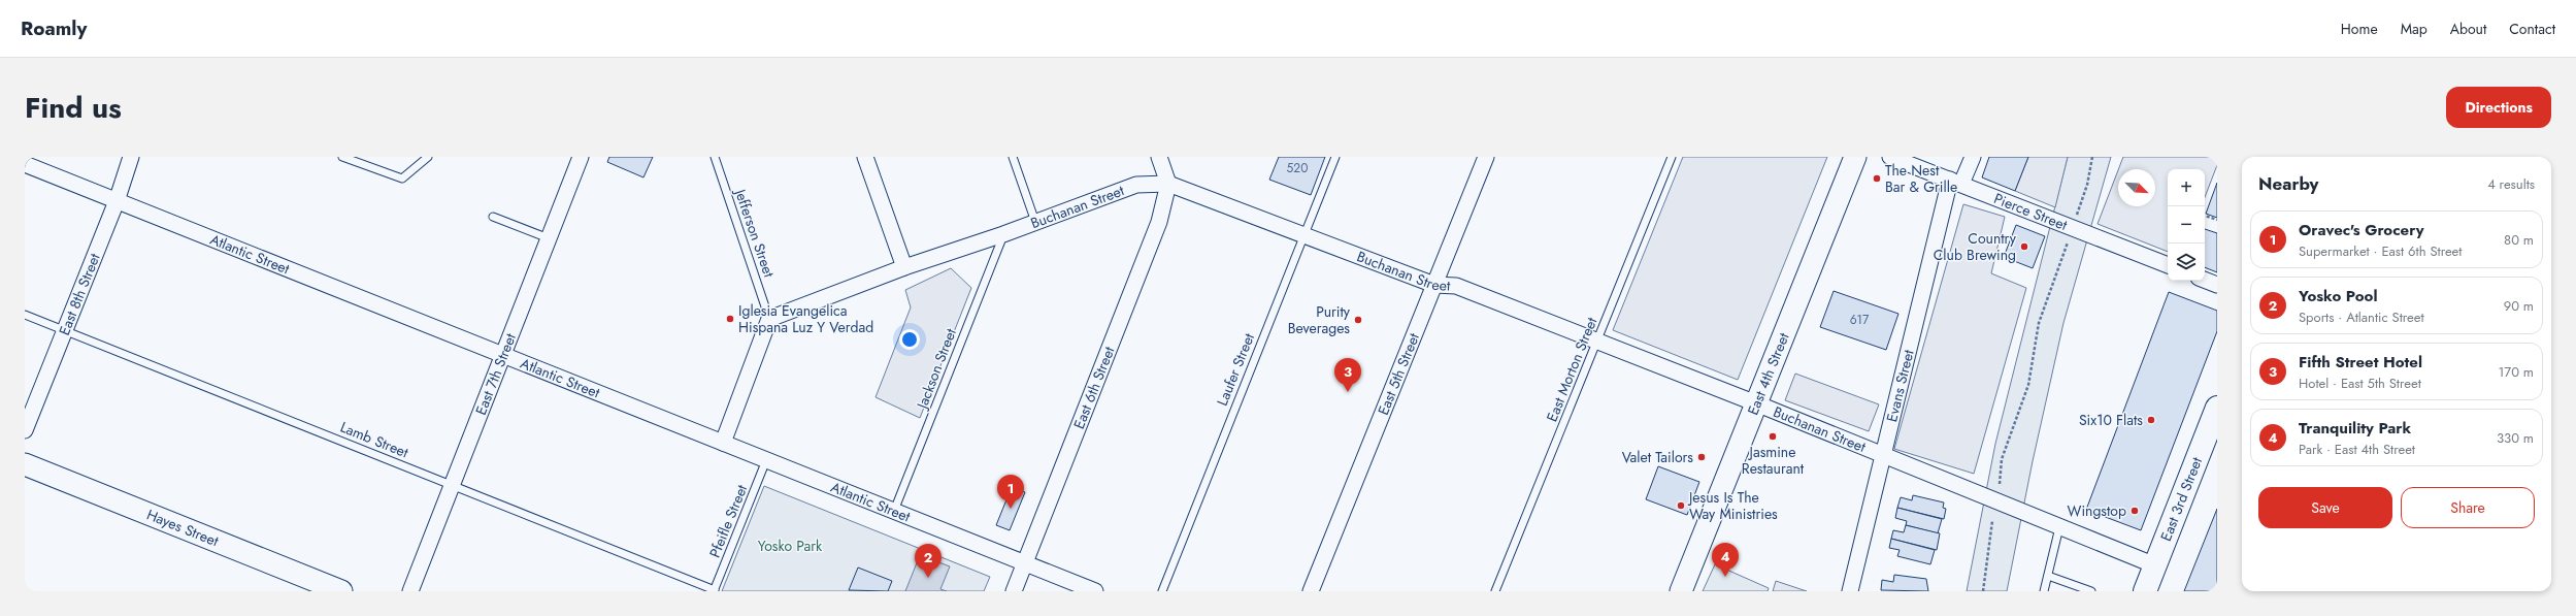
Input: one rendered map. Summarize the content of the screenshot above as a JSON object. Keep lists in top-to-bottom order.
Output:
{
  "streets": {
    "highway": ["East 3rd Street"],
    "main road": ["East 4th Street", "Hayes Street"],
    "street": [
      "Buchanan Street",
      "Pierce Street",
      "Atlantic Street",
      "East 8th Street",
      "East 5th Street",
      "East 7th Street",
      "Evans Street",
      "East 6th Street"
    ],
    "lane": [
      "Jefferson Street",
      "Jackson Street",
      "Laufer Street",
      "East Morton Street",
      "Lamb Street",
      "Pfeifle Street"
    ]
  },
  "crossings": [
    ["Buchanan Street", "Jefferson Street"],
    ["Buchanan Street", "Jackson Street"],
    ["Buchanan Street", "Laufer Street"],
    ["Buchanan Street", "East Morton Street"],
    ["Buchanan Street", "East 5th Street"],
    ["Buchanan Street", "East 4th Street"],
    ["Buchanan Street", "Evans Street"],
    ["Buchanan Street", "East 6th Street"],
    ["Buchanan Street", "East 3rd Street"],
    ["Pierce Street", "Evans Street"],
    ["Atlantic Street", "East 8th Street"],
    ["Atlantic Street", "Jackson Street"],
    ["Atlantic Street", "East 7th Street"],
    ["Atlantic Street", "East 6th Street"],
    ["Atlantic Street", "Pfeifle Street"],
    ["East 8th Street", "Lamb Street"],
    ["East 7th Street", "Lamb Street"],
    ["Lamb Street", "Pfeifle Street"]
  ],
  "parks": ["Yosko Park"],
  "places": [
    "The Nest Bar & Grille",
    "Country Club Brewing",
    "Iglesia Evangelica Hispana Luz Y Verdad",
    "Purity Beverages",
    "Six10 Flats",
    "Jasmine Restaurant",
    "Valet Tailors",
    "Jesus Is The Way Ministries",
    "Wingstop"
  ],
  "house_numbers": ["520", "617"],
  "north": "bottom right",
  "page": {
    "header": "Roamly",
    "nav": [
      "Home",
      "Map",
      "About",
      "Contact"
    ],
    "title": "Find us",
    "buttons": [
      "Directions",
      ["Save", "Share"]
    ],
    "heading": ["Nearby", "4 results"],
    "map_buttons": ["+", "−"],
    "list": [
      {
        "mark": "1",
        "name": "Oravec's Grocery",
        "note": "Supermarket · East 6th Street",
        "value": "80 m"
      },
      {
        "mark": "2",
        "name": "Yosko Pool",
        "note": "Sports · Atlantic Street",
        "value": "90 m"
      },
      {
        "mark": "3",
        "name": "Fifth Street Hotel",
        "note": "Hotel · East 5th Street",
        "value": "170 m"
      },
      {
        "mark": "4",
        "name": "Tranquility Park",
        "note": "Park · East 4th Street",
        "value": "330 m"
      }
    ],
    "pins": [
      "3",
      "1",
      "4",
      "2"
    ]
  }
}
